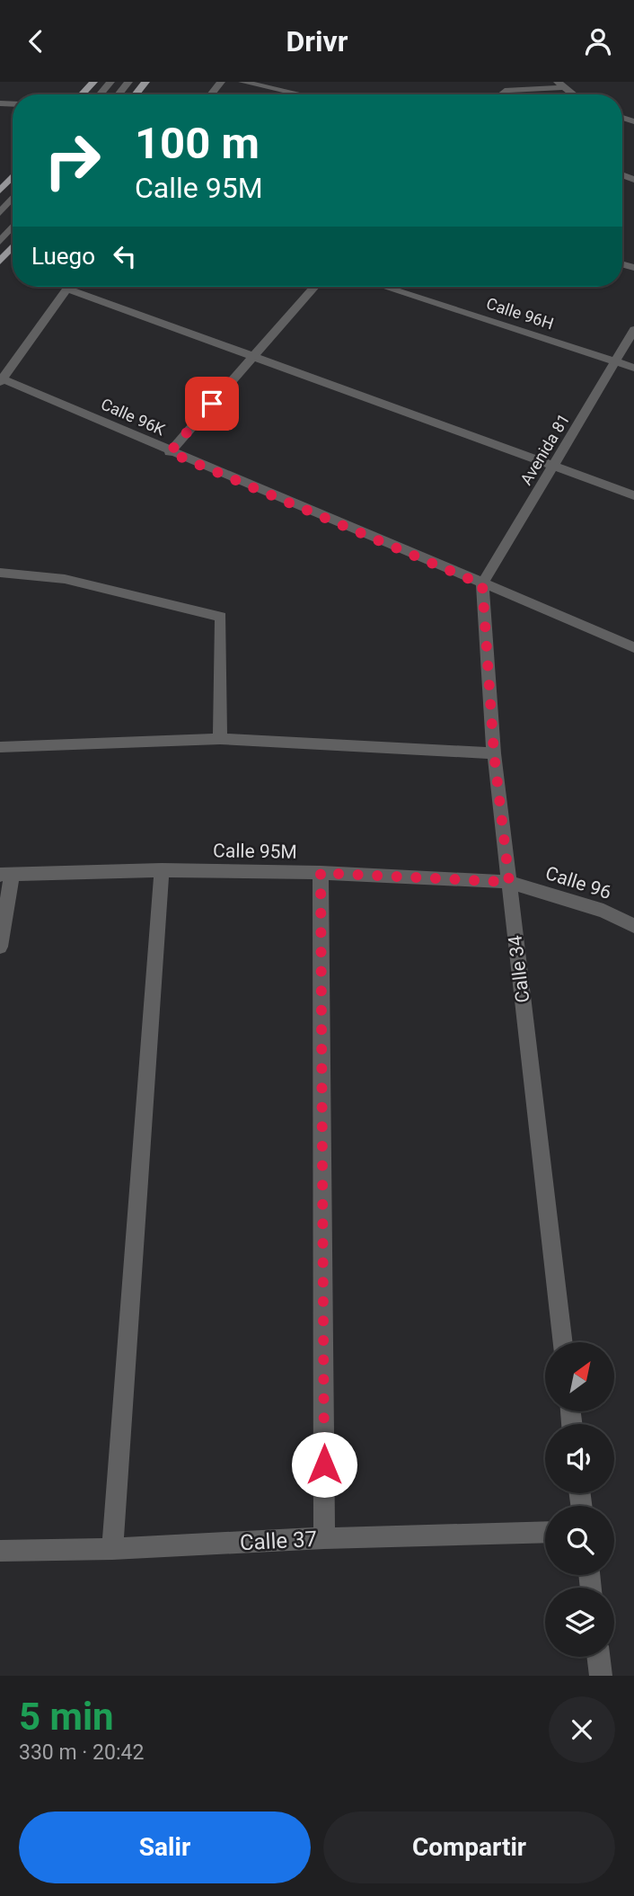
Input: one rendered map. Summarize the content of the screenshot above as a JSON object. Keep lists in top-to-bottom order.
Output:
{
  "streets": {
    "street": [
      "Calle 96H",
      "Calle 96K",
      "Avenida 81",
      "Calle 95M",
      "Calle 96",
      "Calle 34",
      "Calle 37"
    ]
  },
  "crossings": [
    ["Calle 96H", "Avenida 81"],
    ["Calle 96K", "Avenida 81"],
    ["Calle 96K", "Calle 34"],
    ["Avenida 81", "Calle 34"],
    ["Calle 95M", "Calle 96"],
    ["Calle 95M", "Calle 34"],
    ["Calle 96", "Calle 34"]
  ],
  "north": "top right",
  "page": {
    "header": "Drivr",
    "turn": ["100 m", "Calle 95M"],
    "then": "Luego",
    "heading": ["5 min", "330 m · 20:42"],
    "buttons": ["Salir", "Compartir"]
  }
}
